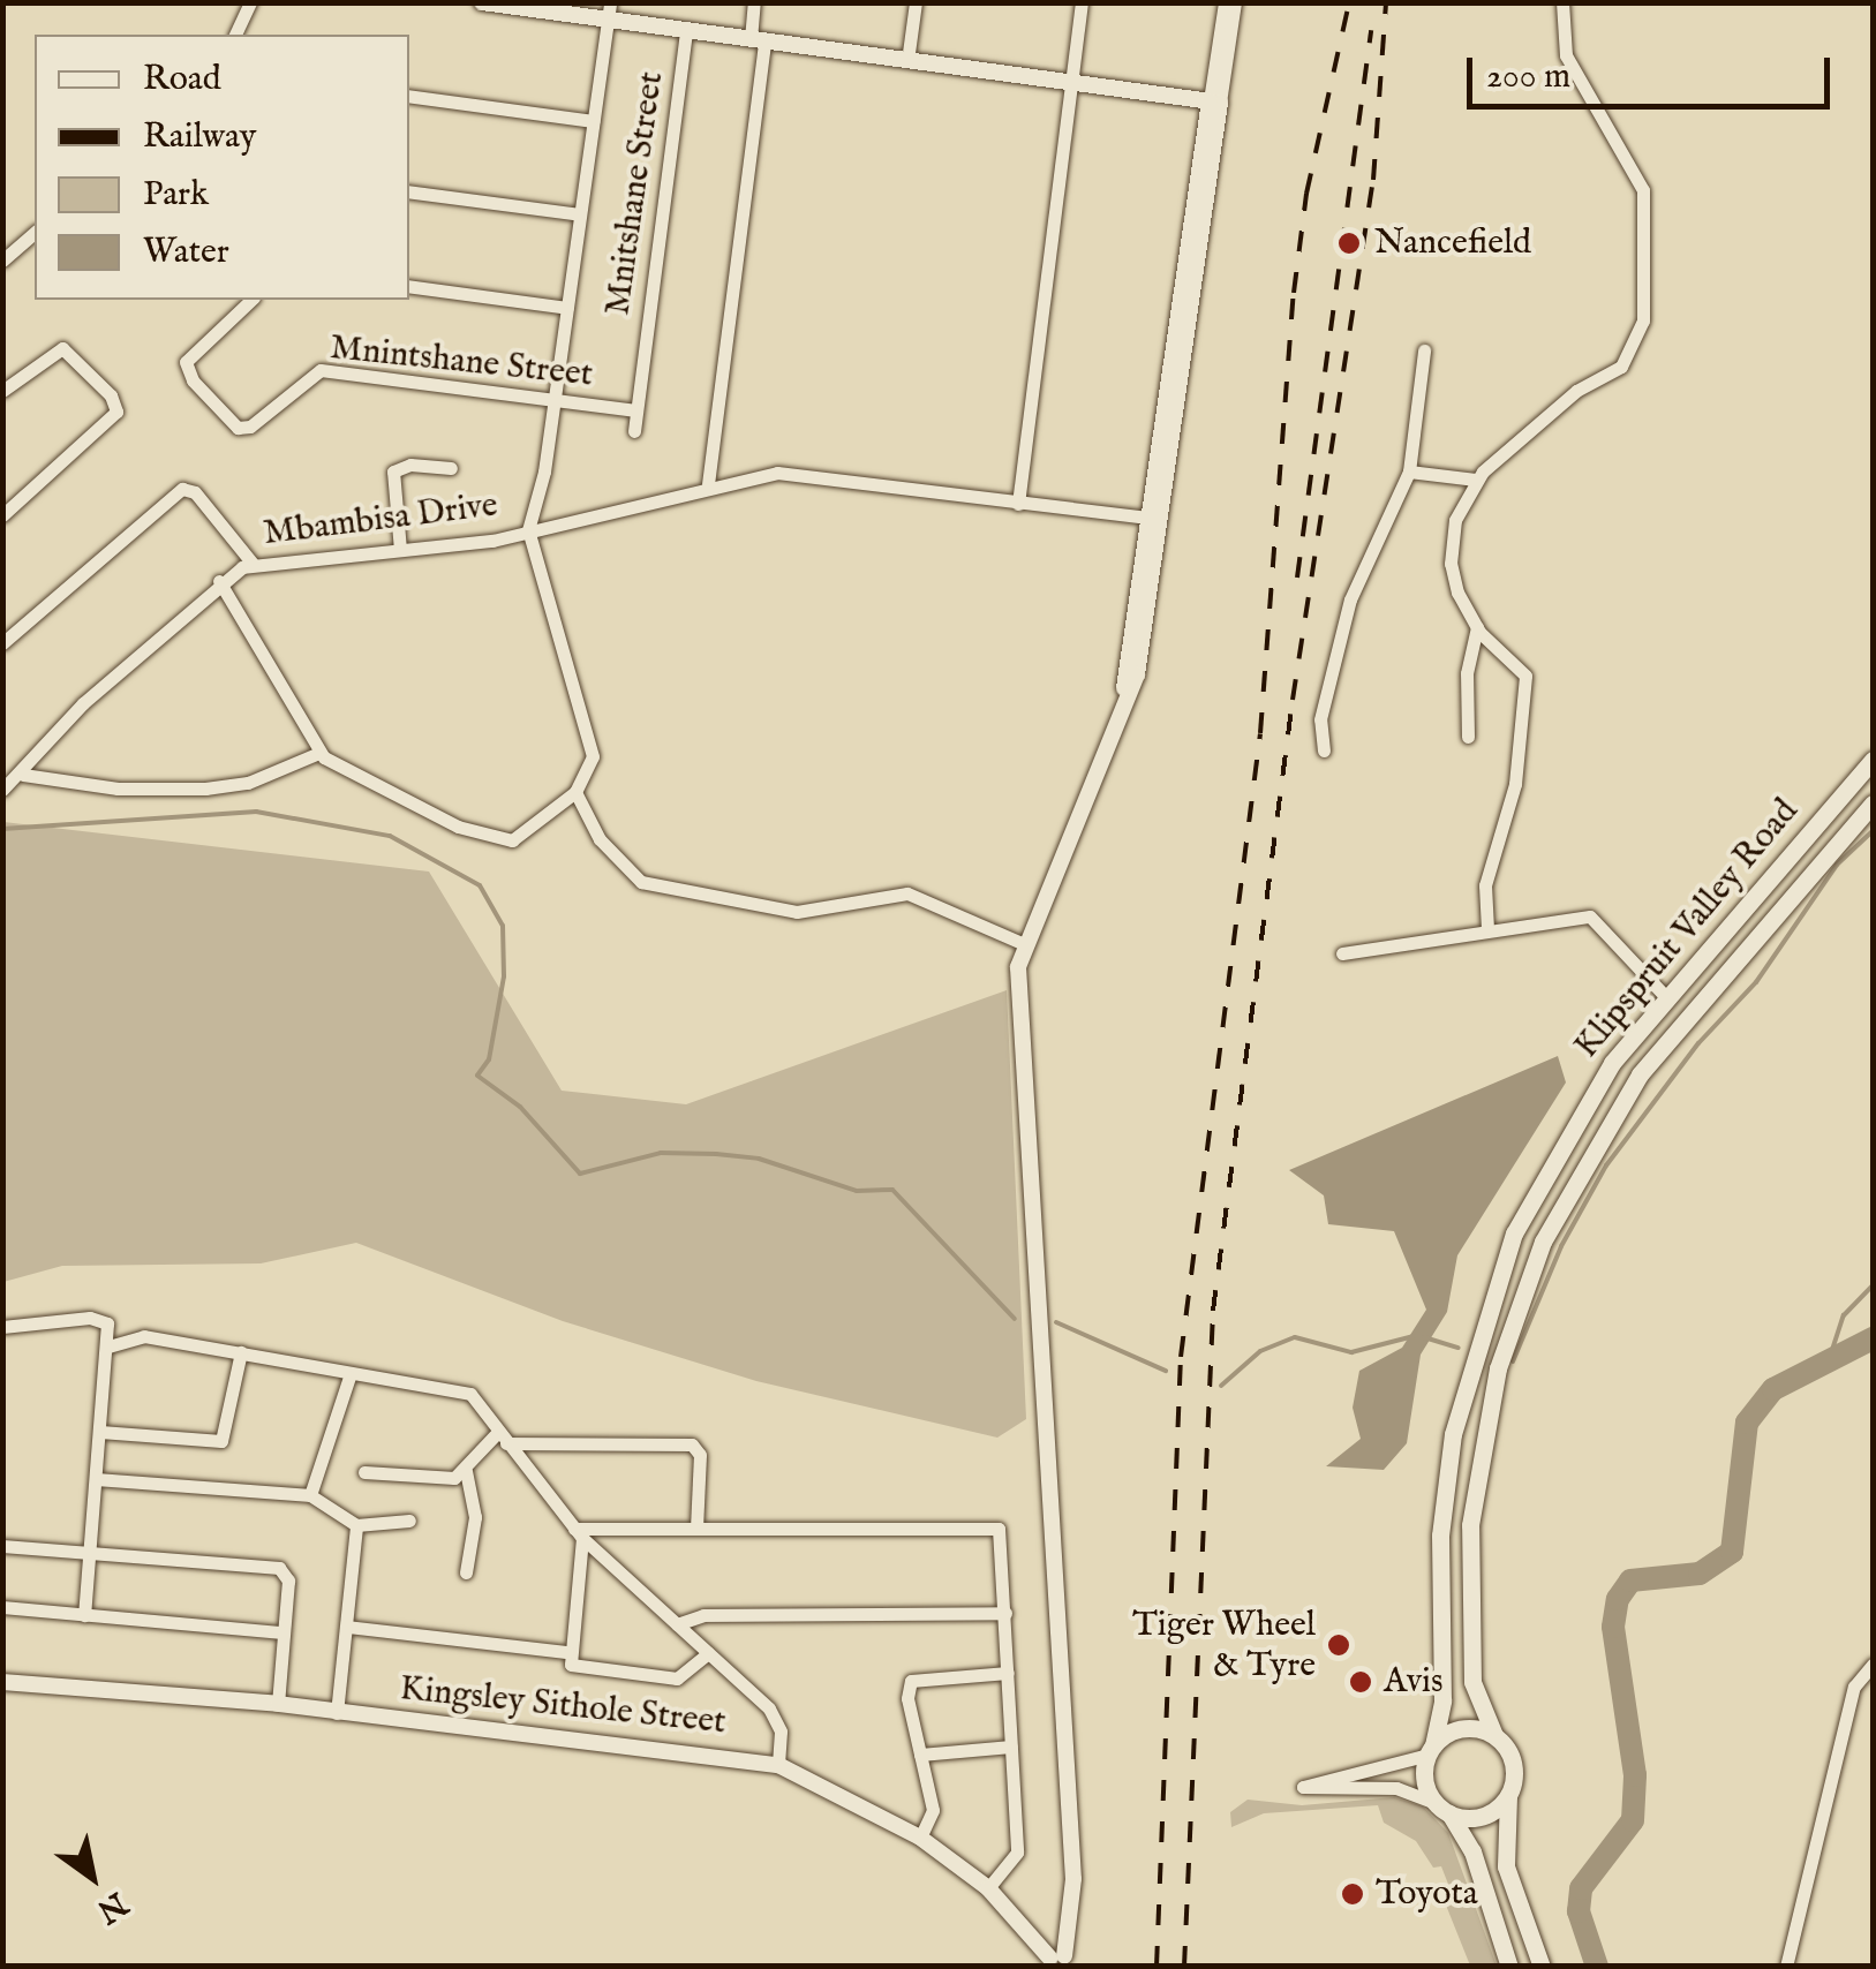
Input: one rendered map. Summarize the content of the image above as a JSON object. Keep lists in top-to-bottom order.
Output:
{
  "streets": {
    "main road": ["Klipspruit Valley Road"],
    "street": [
      "Mnitshane Street",
      "Mnintshane Street",
      "Mbambisa Drive",
      "Kingsley Sithole Street"
    ]
  },
  "crossings": [
    ["Mnitshane Street", "Mnintshane Street"],
    ["Mnintshane Street", "Mbambisa Drive"]
  ],
  "places": [
    "Nancefield",
    "Tiger Wheel & Tyre",
    "Avis",
    "Toyota"
  ],
  "legend": [
    "Road",
    "Railway",
    "Park",
    "Water"
  ],
  "scale_bar": "200 m",
  "north": "bottom right"
}
